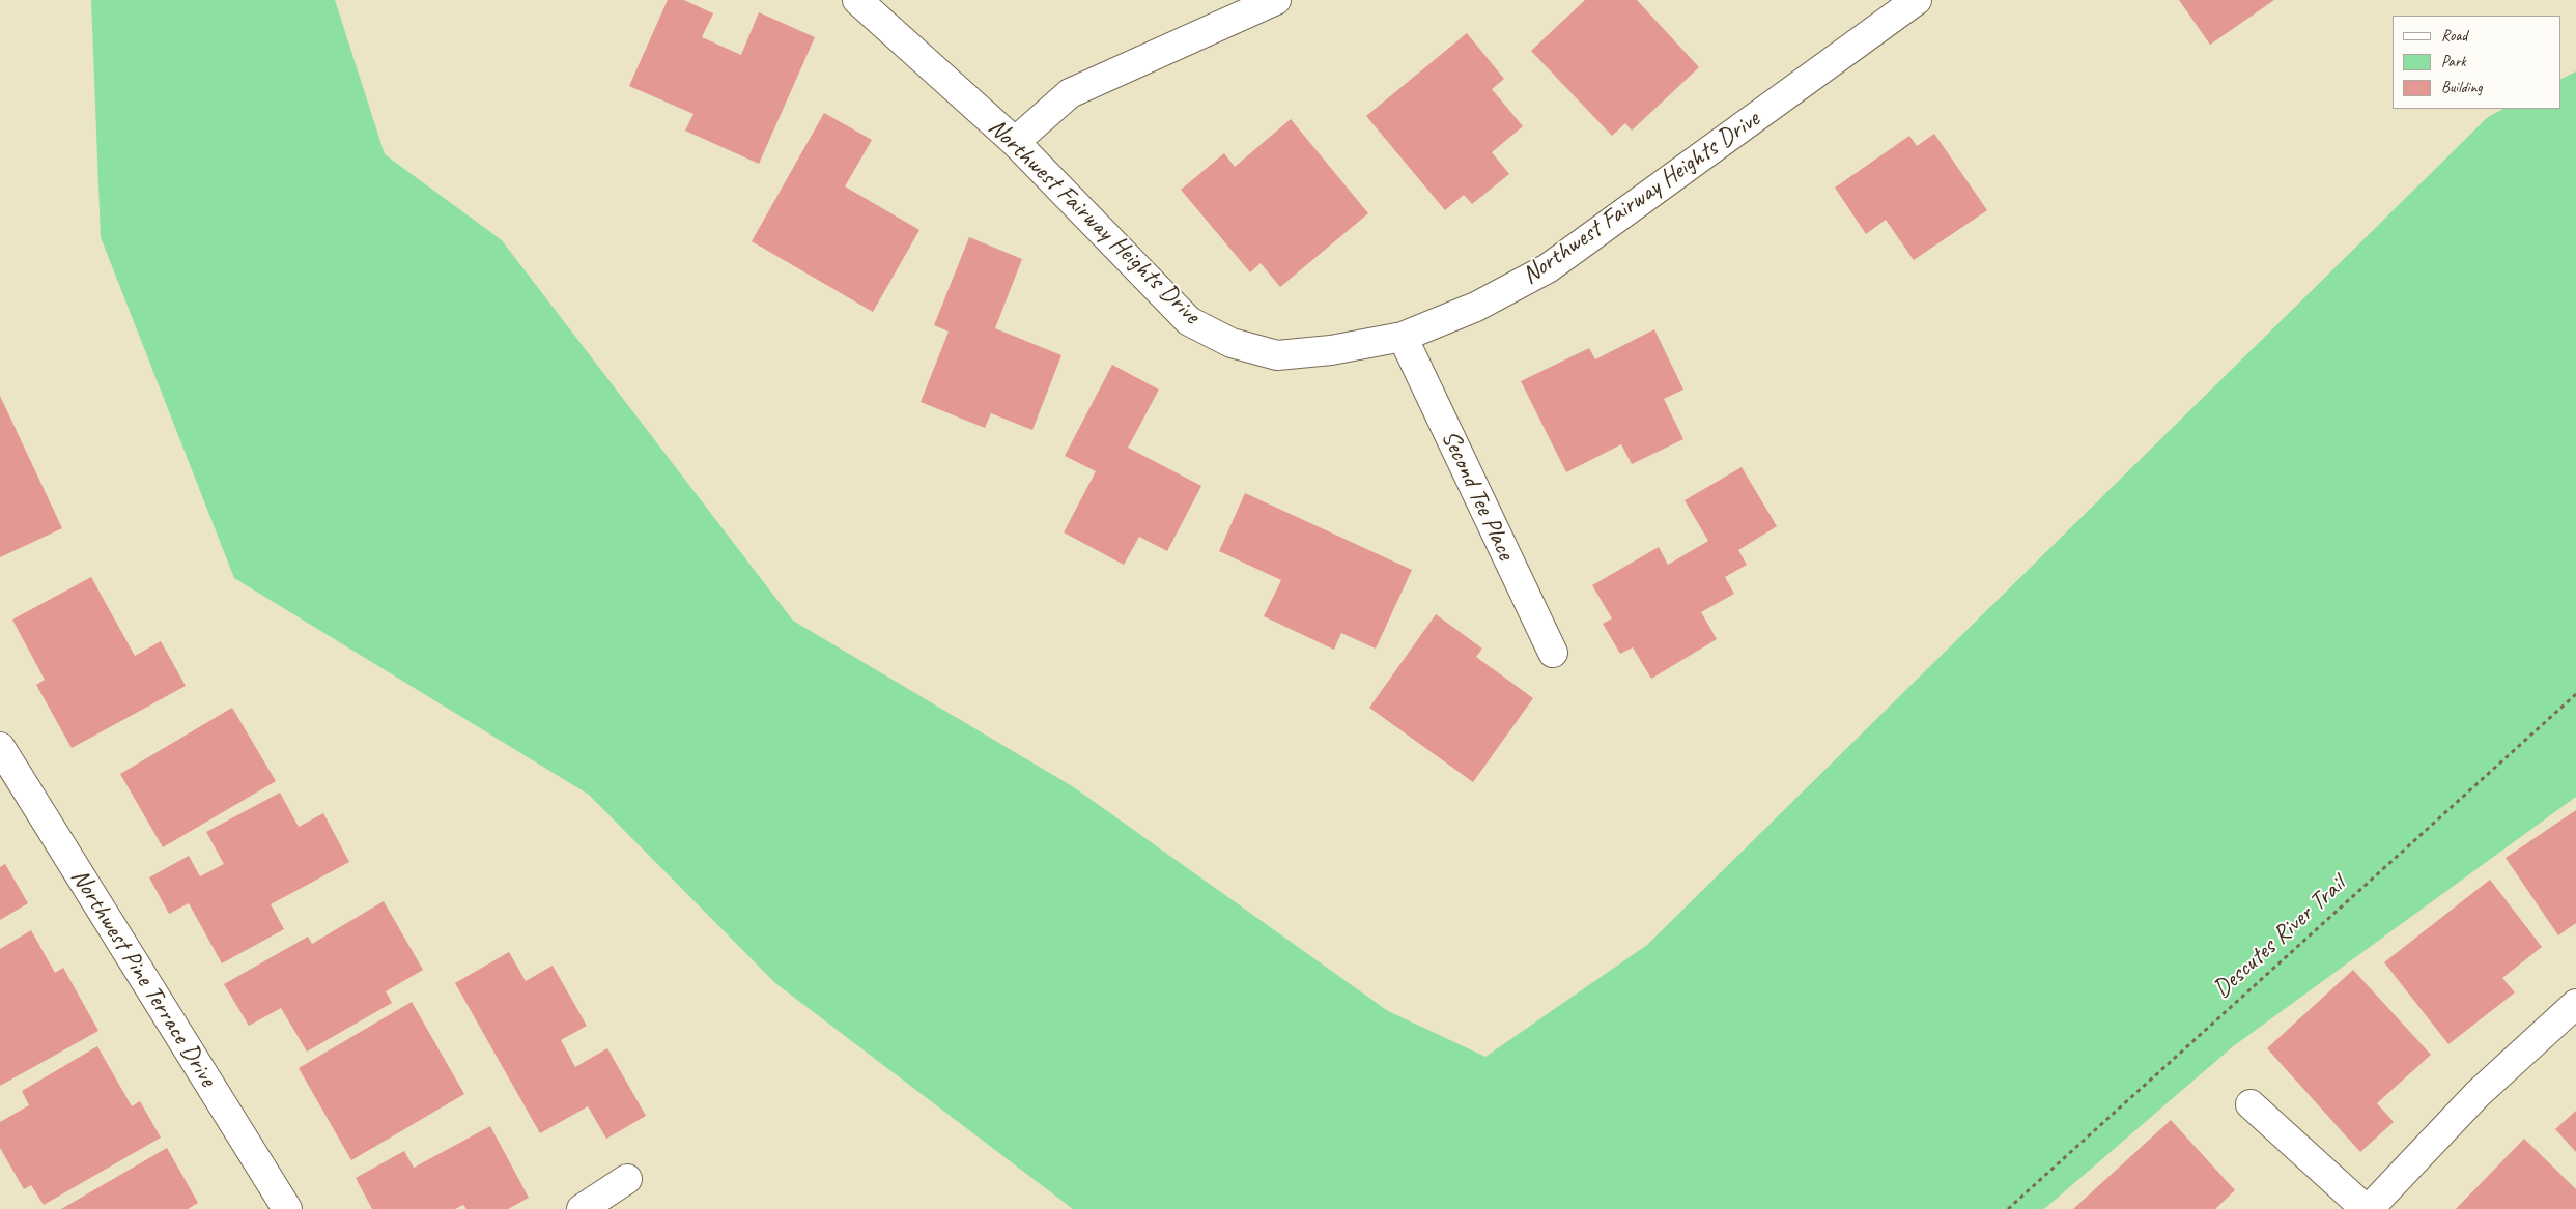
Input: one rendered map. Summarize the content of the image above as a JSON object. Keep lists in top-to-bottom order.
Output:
{
  "streets": {
    "street": ["Northwest Fairway Heights Drive", "Second Tee Place", "Northwest Pine Terrace Drive"],
    "path": ["Descutes River Trail"]
  },
  "crossings": [
    ["Northwest Fairway Heights Drive", "Second Tee Place"]
  ],
  "legend": ["Road", "Park", "Building"]
}
